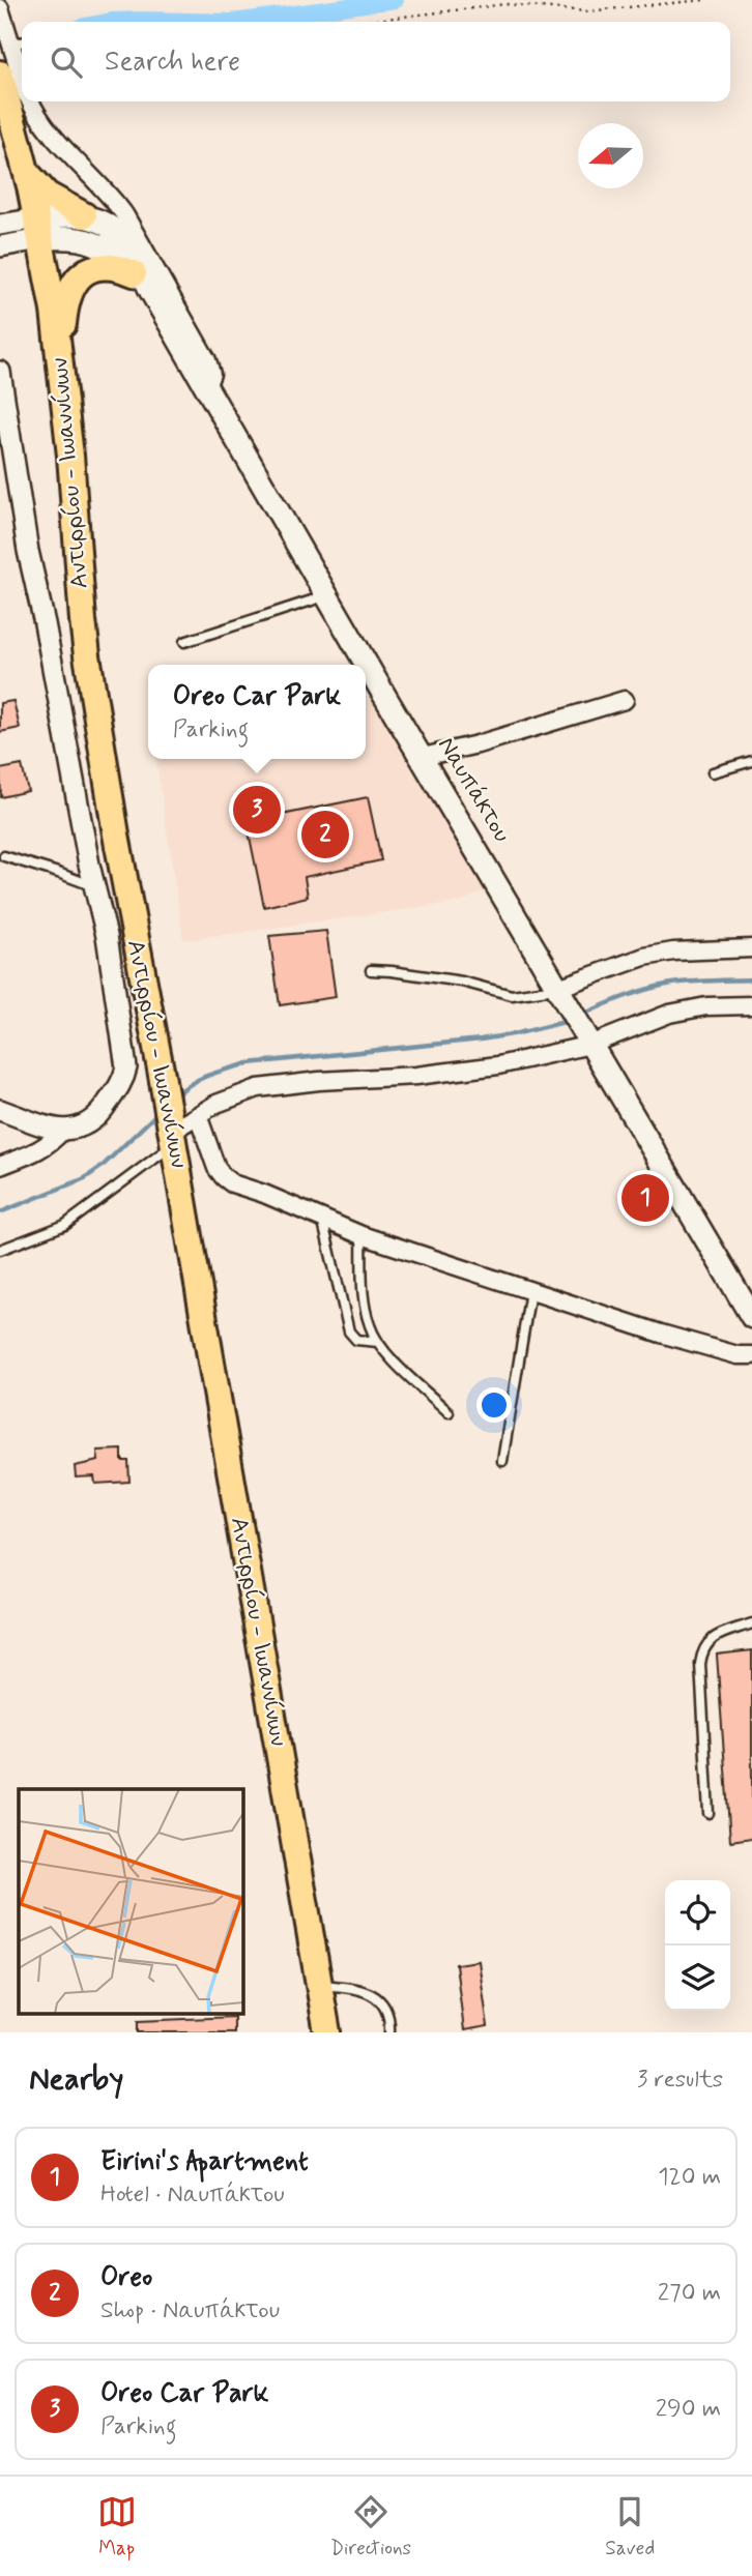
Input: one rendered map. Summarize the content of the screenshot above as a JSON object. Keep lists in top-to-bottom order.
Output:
{
  "streets": {
    "main road": ["Αντιρρίου - Ιωαννίνων", "Ναυπάκτου"]
  },
  "crossings": [
    ["Αντιρρίου - Ιωαννίνων", "Ναυπάκτου"]
  ],
  "north": "left",
  "page": {
    "search": "Search here",
    "popup": ["Oreo Car Park", "Parking"],
    "pins": ["3", "2", "1"],
    "heading": ["Nearby", "3 results"],
    "list": [
      {
        "mark": "1",
        "name": "Eirini's Apartment",
        "note": "Hotel · Ναυπάκτου",
        "value": "120 m"
      },
      {
        "mark": "2",
        "name": "Oreo",
        "note": "Shop · Ναυπάκτου",
        "value": "270 m"
      },
      {
        "mark": "3",
        "name": "Oreo Car Park",
        "note": "Parking",
        "value": "290 m"
      }
    ],
    "nav": ["Map", "Directions", "Saved"]
  }
}
